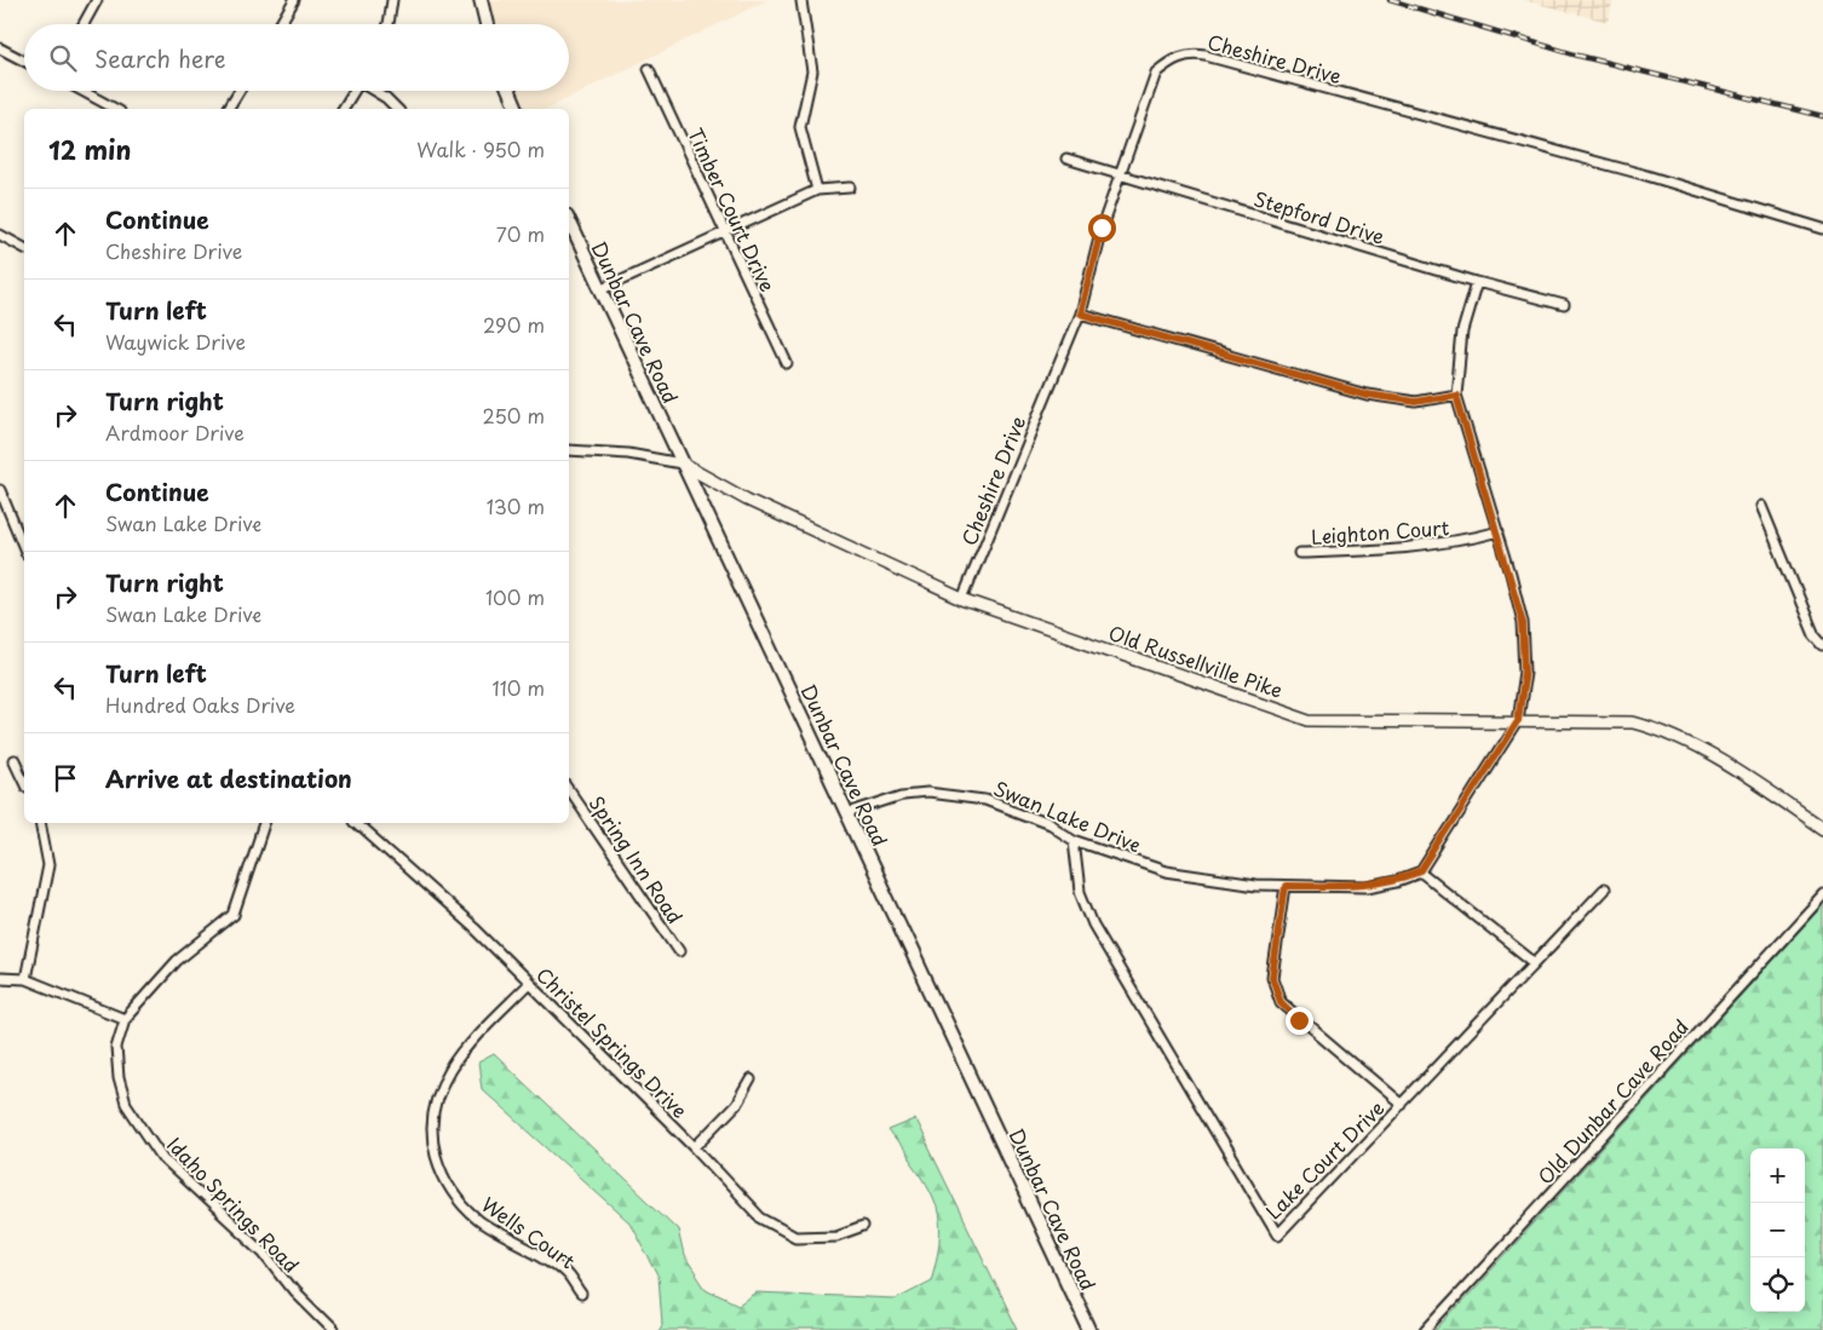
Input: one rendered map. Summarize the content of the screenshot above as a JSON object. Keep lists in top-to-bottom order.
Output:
{
  "streets": {
    "main road": ["Dunbar Cave Road"],
    "street": [
      "Cheshire Drive",
      "Timber Court Drive",
      "Stepford Drive",
      "Leighton Court",
      "Old Russellville Pike",
      "Swan Lake Drive",
      "Spring Inn Road",
      "Christel Springs Drive",
      "Old Dunbar Cave Road",
      "Lake Court Drive",
      "Idaho Springs Road",
      "Wells Court"
    ]
  },
  "crossings": [
    ["Cheshire Drive", "Stepford Drive"],
    ["Cheshire Drive", "Old Russellville Pike"],
    ["Dunbar Cave Road", "Old Russellville Pike"],
    ["Dunbar Cave Road", "Swan Lake Drive"],
    ["Swan Lake Drive", "Lake Court Drive"],
    ["Christel Springs Drive", "Wells Court"]
  ],
  "page": {
    "search": "Search here",
    "heading": ["12 min", "Walk · 950 m"],
    "list": [
      ["Continue", "Cheshire Drive", "70 m"],
      ["Turn left", "Waywick Drive", "290 m"],
      ["Turn right", "Ardmoor Drive", "250 m"],
      ["Continue", "Swan Lake Drive", "130 m"],
      ["Turn right", "Swan Lake Drive", "100 m"],
      ["Turn left", "Hundred Oaks Drive", "110 m"],
      "Arrive at destination"
    ],
    "map_buttons": ["+", "−"]
  }
}
